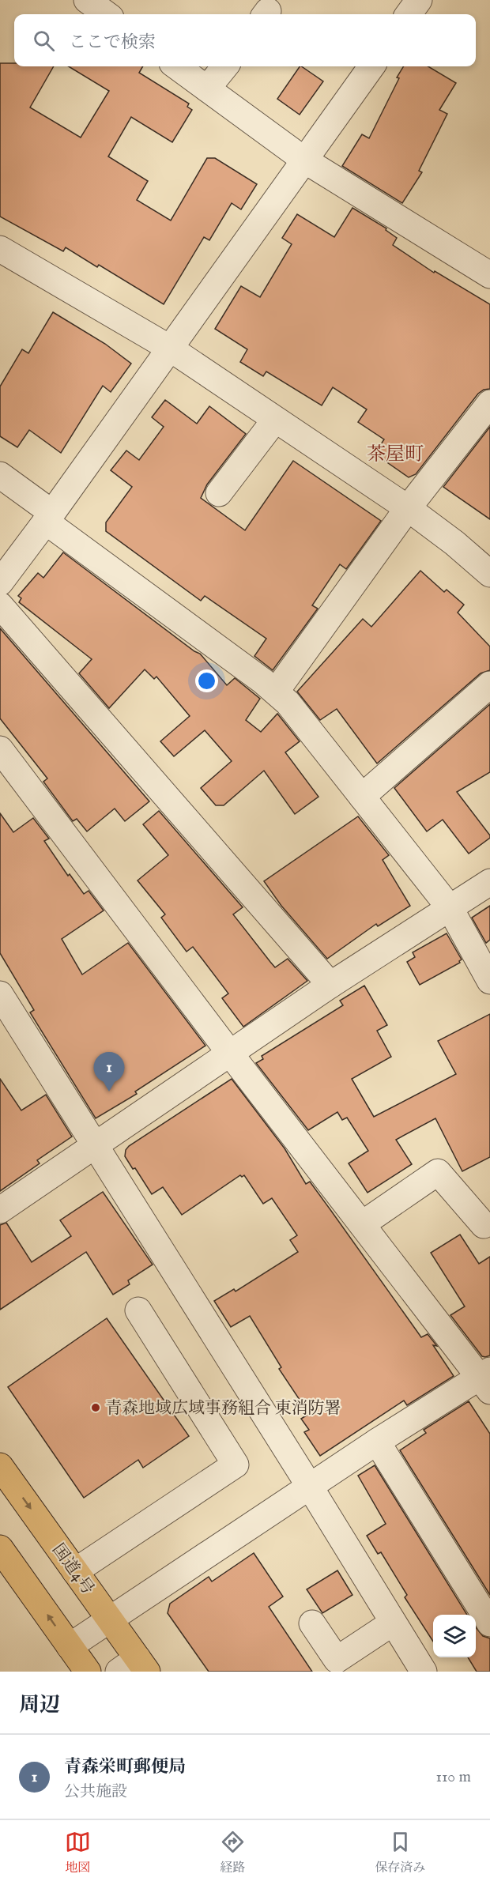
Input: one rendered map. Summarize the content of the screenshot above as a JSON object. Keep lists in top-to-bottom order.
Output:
{
  "streets": {
    "highway": ["国道4号"]
  },
  "districts": ["茶屋町"],
  "places": ["青森地域広域事務組合 東消防署"],
  "page": {
    "search": "ここで検索",
    "pins": "1",
    "heading": "周辺",
    "list": [
      {
        "mark": "1",
        "name": "青森栄町郵便局",
        "note": "公共施設",
        "value": "110 m"
      }
    ],
    "nav": ["地図", "経路", "保存済み"]
  }
}
